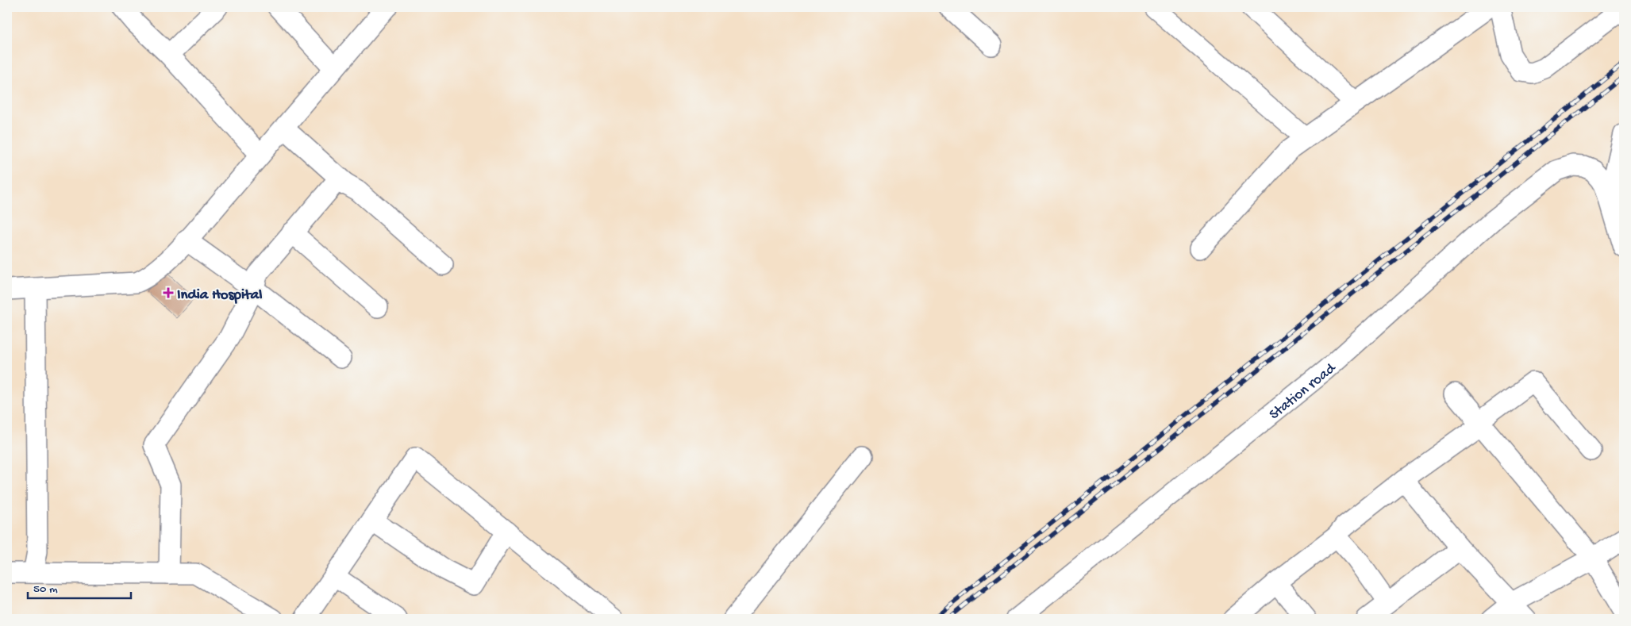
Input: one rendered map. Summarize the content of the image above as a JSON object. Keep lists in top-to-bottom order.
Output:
{
  "streets": {
    "street": ["Station road"]
  },
  "places": {
    "health": ["India Hospital"]
  },
  "scale_bar": "50 m"
}
